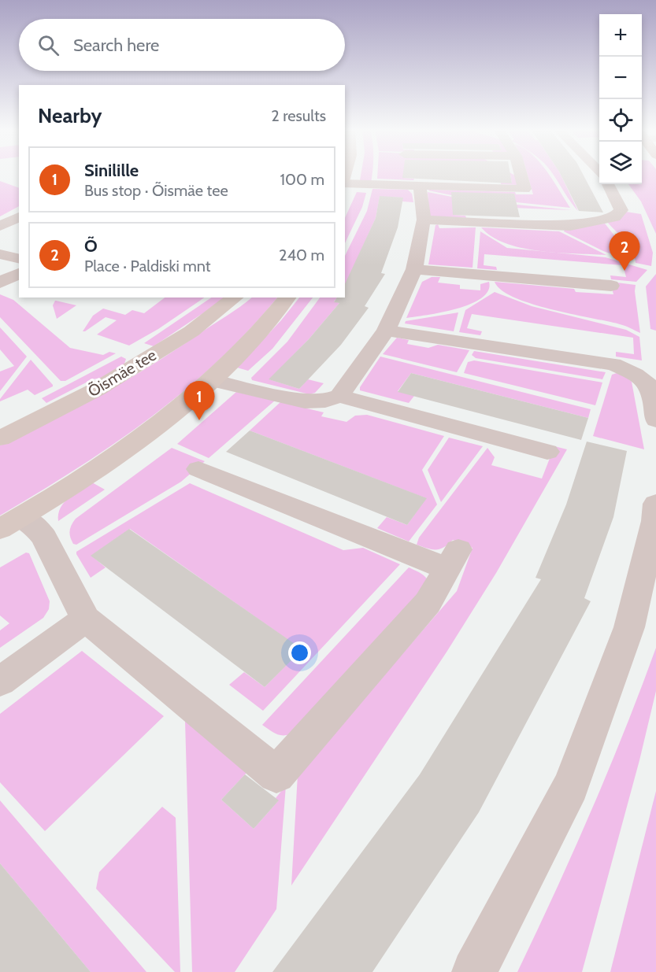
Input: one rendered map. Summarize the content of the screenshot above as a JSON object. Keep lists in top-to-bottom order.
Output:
{
  "streets": {
    "main road": ["Õismäe tee"]
  },
  "page": {
    "map_buttons": ["+", "−"],
    "search": "Search here",
    "heading": ["Nearby", "2 results"],
    "list": [
      {
        "mark": "1",
        "name": "Sinilille",
        "note": "Bus stop · Õismäe tee",
        "value": "100 m"
      },
      {
        "mark": "2",
        "name": "Õ",
        "note": "Place · Paldiski mnt",
        "value": "240 m"
      }
    ],
    "pins": ["2", "1"]
  }
}
